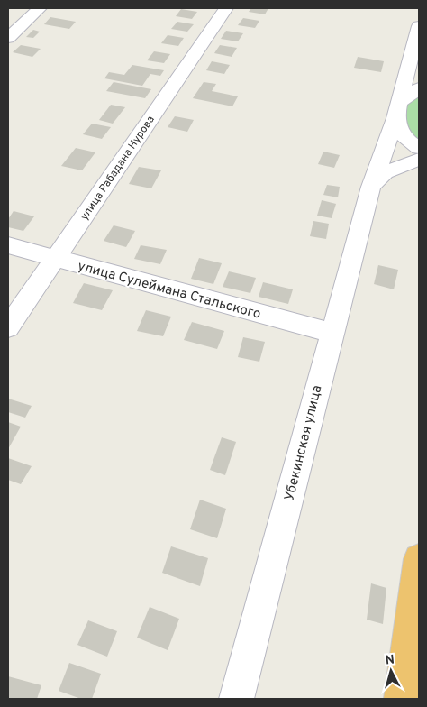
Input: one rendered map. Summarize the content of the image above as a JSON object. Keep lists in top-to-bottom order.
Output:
{
  "streets": {
    "street": ["улица Рабадана Нурова", "улица Сулеймана Стальского", "Убекинская улица"]
  },
  "crossings": [
    ["улица Рабадана Нурова", "улица Сулеймана Стальского"],
    ["улица Сулеймана Стальского", "Убекинская улица"]
  ],
  "north": "top"
}
